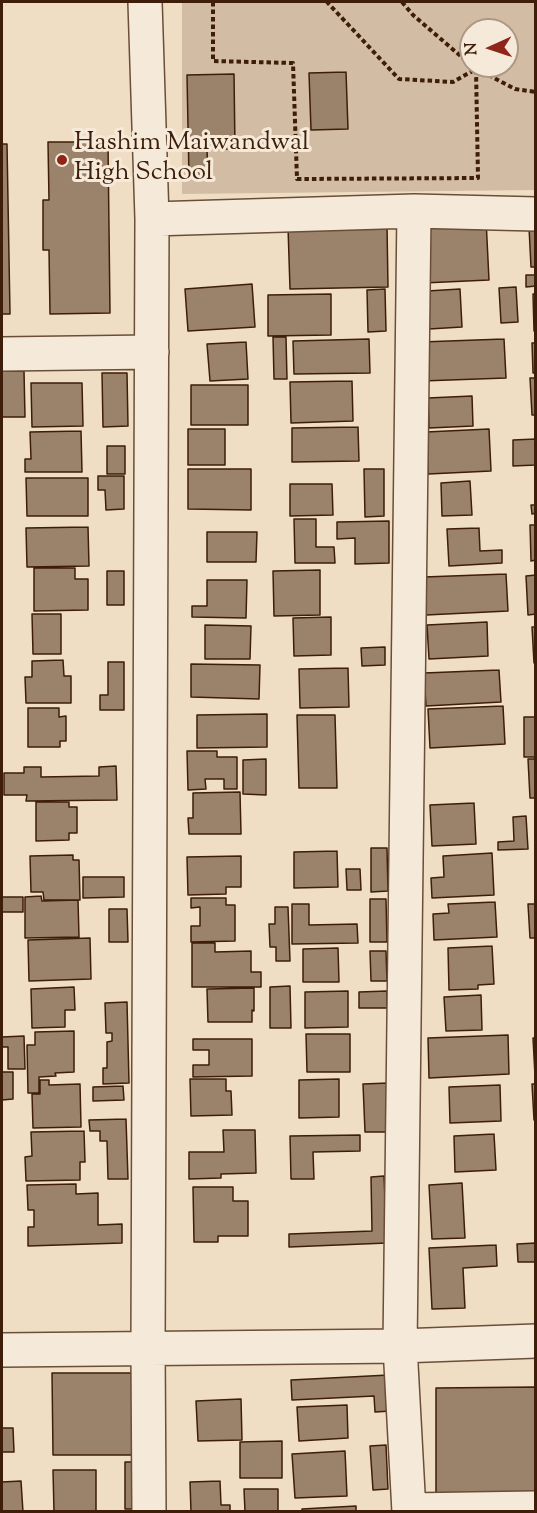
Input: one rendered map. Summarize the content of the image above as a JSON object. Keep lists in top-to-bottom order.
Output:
{
  "places": ["Hashim Maiwandwal High School"],
  "north": "left"
}
